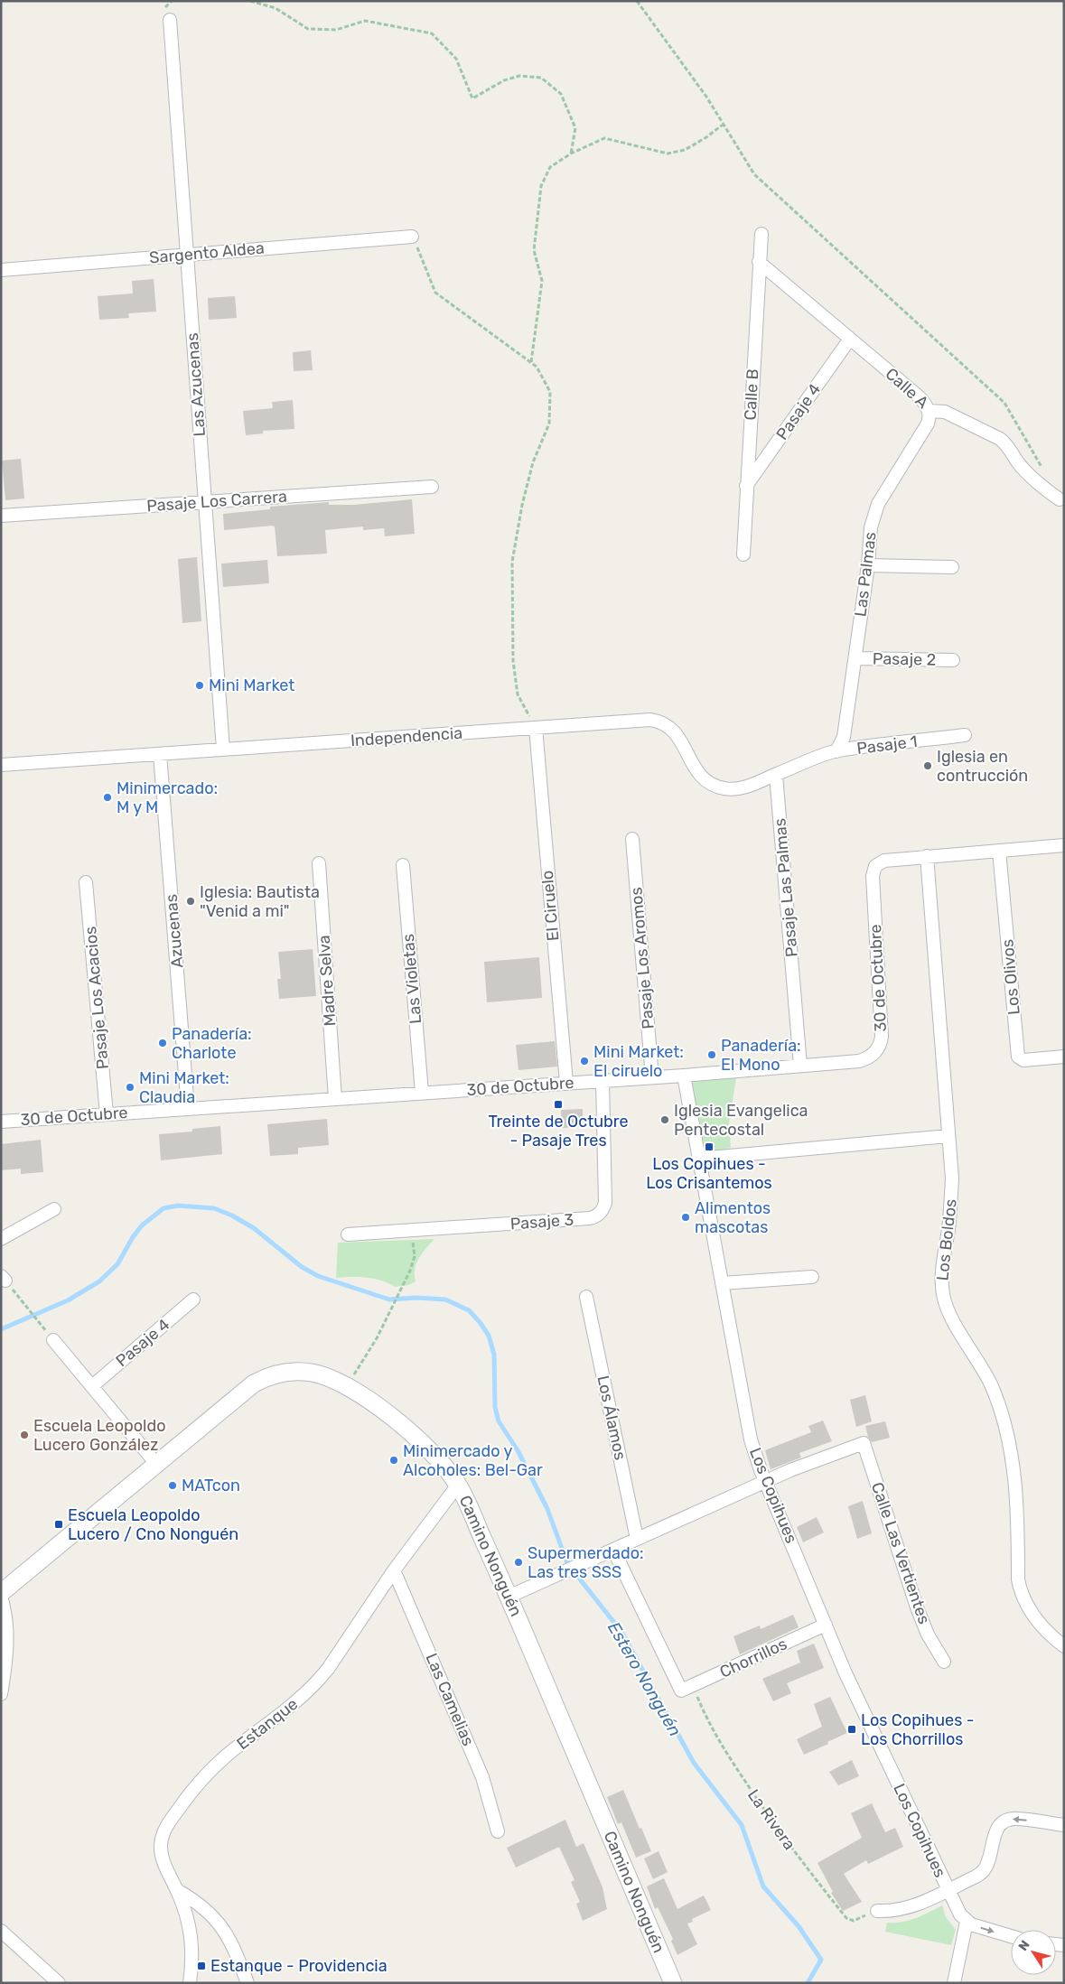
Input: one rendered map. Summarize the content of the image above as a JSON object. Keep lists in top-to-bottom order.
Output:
{
  "streets": {
    "main road": ["Camino Nonguén"],
    "street": [
      "Sargento Aldea",
      "Las Azucenas",
      "Calle A",
      "Calle B",
      "Pasaje 4",
      "Pasaje Los Carrera",
      "Las Palmas",
      "Pasaje 2",
      "Independencia",
      "Pasaje 1",
      "Pasaje Las Palmas",
      "El Ciruelo",
      "Azucenas",
      "Pasaje Los Aromos",
      "Los Olivos",
      "30 de Octubre",
      "Las Violetas",
      "Madre Selva",
      "Pasaje Los Acacios",
      "Pasaje 3",
      "Los Boldos",
      "Los Álamos",
      "Los Copihues",
      "Calle Las Vertientes",
      "Chorrillos",
      "Las Camelias",
      "Estanque"
    ],
    "path": ["La Rivera"]
  },
  "crossings": [
    ["Sargento Aldea", "Las Azucenas"],
    ["Las Azucenas", "Pasaje Los Carrera"],
    ["Las Azucenas", "Independencia"],
    ["Calle A", "Calle B"],
    ["Calle A", "Pasaje 4"],
    ["Calle A", "Las Palmas"],
    ["Calle B", "Pasaje 4"],
    ["Las Palmas", "Pasaje 2"],
    ["Las Palmas", "Pasaje 1"],
    ["Independencia", "Pasaje Las Palmas"],
    ["Independencia", "El Ciruelo"],
    ["Independencia", "Azucenas"],
    ["Pasaje Las Palmas", "30 de Octubre"],
    ["El Ciruelo", "30 de Octubre"],
    ["Azucenas", "30 de Octubre"],
    ["Pasaje Los Aromos", "30 de Octubre"],
    ["Los Olivos", "30 de Octubre"],
    ["30 de Octubre", "Las Violetas"],
    ["30 de Octubre", "Madre Selva"],
    ["30 de Octubre", "Pasaje Los Acacios"],
    ["30 de Octubre", "Pasaje 3"],
    ["30 de Octubre", "Los Boldos"],
    ["30 de Octubre", "Los Copihues"],
    ["Los Copihues", "Calle Las Vertientes"],
    ["Los Copihues", "Chorrillos"],
    ["Camino Nonguén", "Estanque"],
    ["Chorrillos", "La Rivera"],
    ["Las Camelias", "Estanque"]
  ],
  "water": ["Estero Nonguén"],
  "places": {
    "other": [
      "Mini Market",
      "Iglesia en contrucción",
      "Minimercado: M y M",
      "Iglesia: Bautista \"Venid a mi\"",
      "Panadería: Charlote",
      "Panadería: El Mono",
      "Mini Market: El ciruelo",
      "Mini Market: Claudia",
      "Iglesia Evangelica Pentecostal",
      "Alimentos mascotas",
      "Escuela Leopoldo Lucero González",
      "Minimercado y Alcoholes: Bel-Gar",
      "MATcon",
      "Supermerdado: Las tres SSS"
    ],
    "transit": [
      "Treinte de Octubre - Pasaje Tres",
      "Los Copihues - Los Crisantemos",
      "Escuela Leopoldo Lucero / Cno Nonguén",
      "Los Copihues - Los Chorrillos",
      "Estanque - Providencia"
    ]
  },
  "north": "top left"
}
